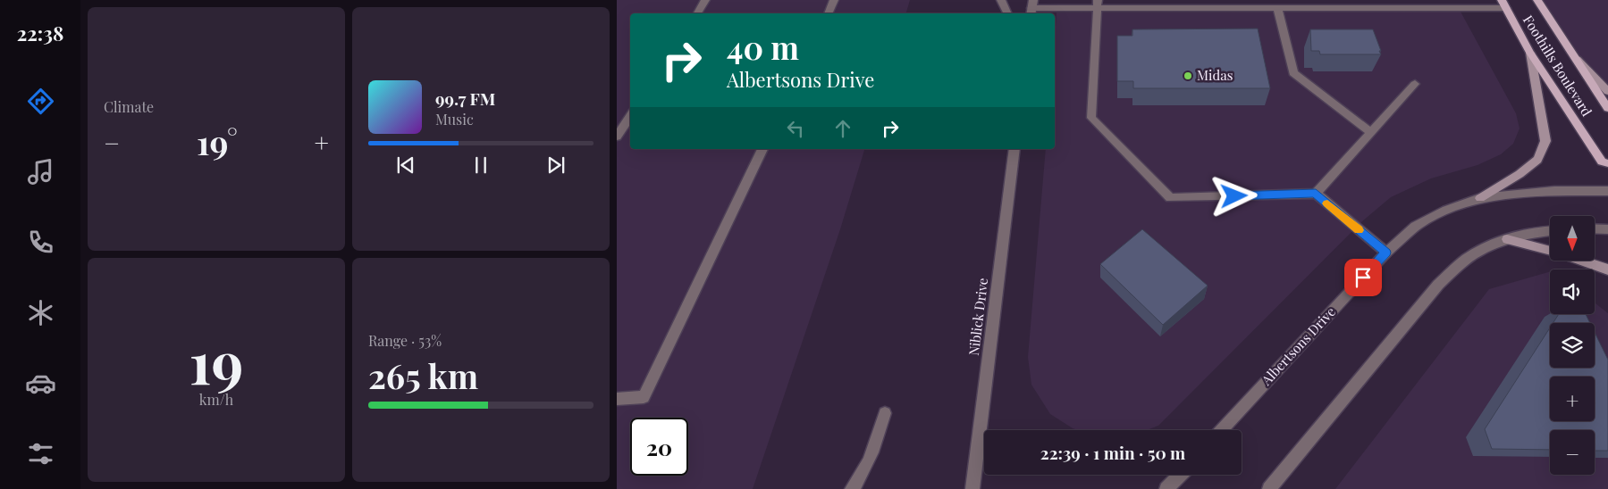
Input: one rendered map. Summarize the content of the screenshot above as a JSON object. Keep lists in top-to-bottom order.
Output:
{
  "streets": {
    "main road": ["Foothills Boulevard"],
    "street": ["Niblick Drive", "Albertsons Drive"]
  },
  "places": ["Midas"],
  "north": "bottom",
  "page": {
    "tabs": "22:38",
    "tile": [
      "Climate",
      ["19", "km/h"],
      ["Range · 53%", "265 km"]
    ],
    "turn": ["40 m", "Albertsons Drive"],
    "song": ["99.7 FM", "Music"],
    "heat": ["−", "19°", "+"],
    "map_buttons": ["+", "−"],
    "limit": "20",
    "trip": "22:39 · 1 min · 50 m"
  }
}
